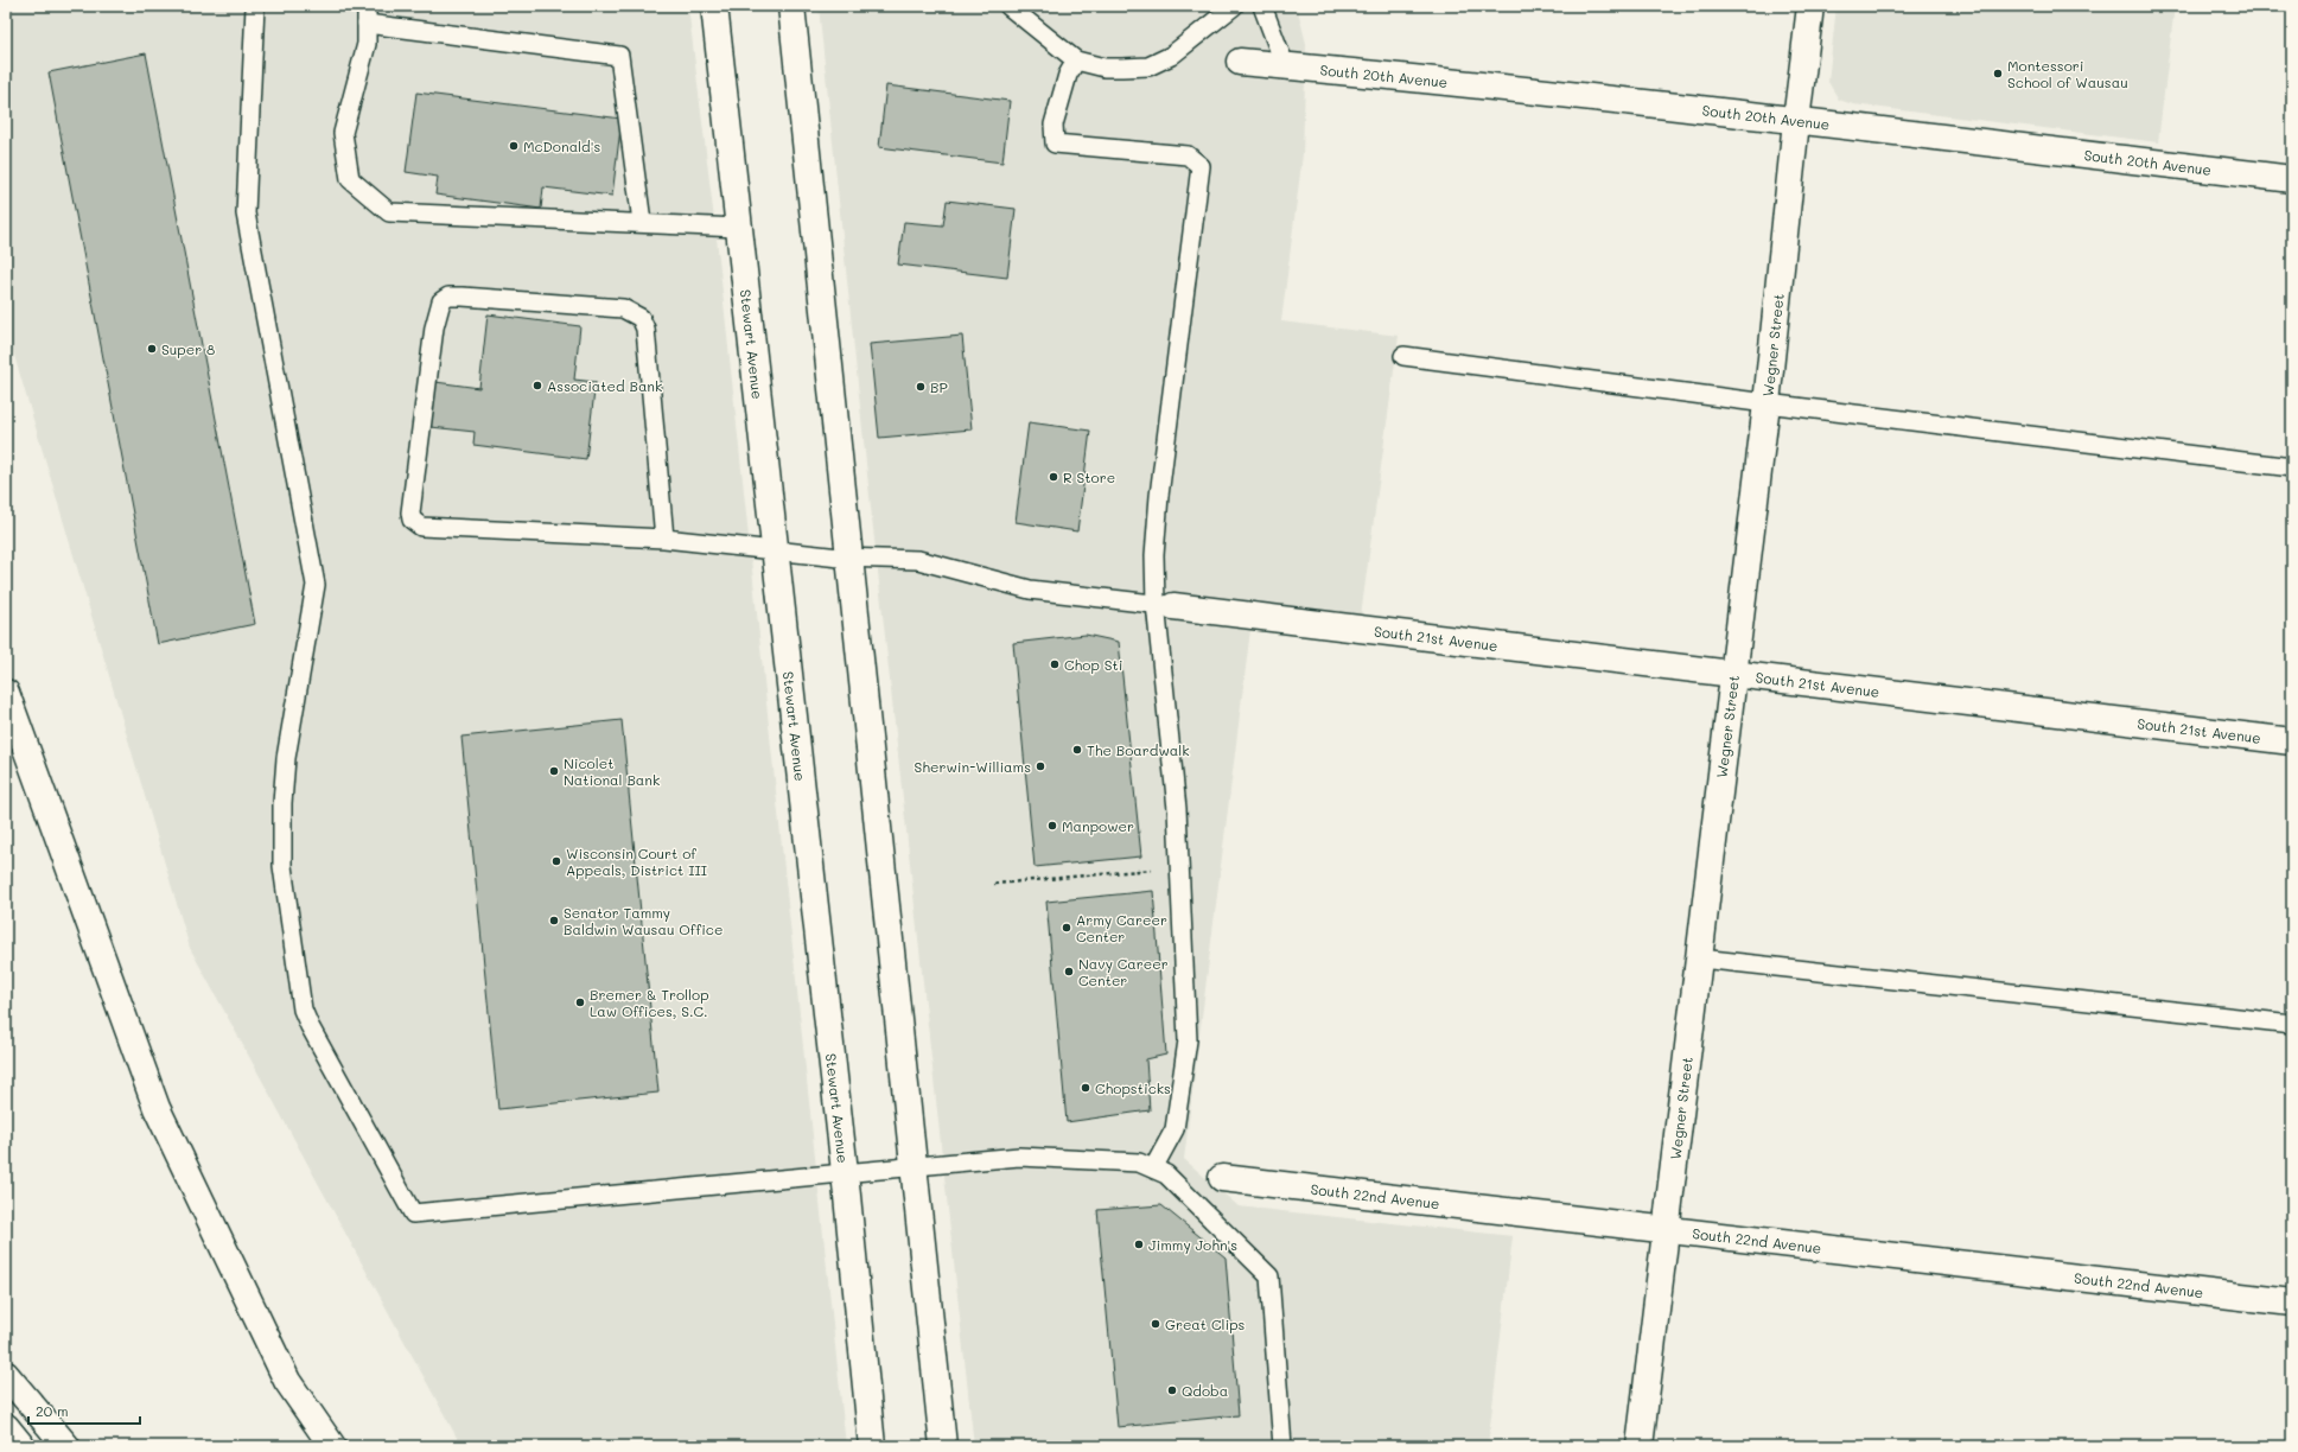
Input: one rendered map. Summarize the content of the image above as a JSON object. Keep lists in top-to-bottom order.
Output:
{
  "streets": {
    "main road": [
      "South 20th Avenue",
      "Stewart Avenue",
      "Wegner Street",
      "South 21st Avenue",
      "South 22nd Avenue"
    ]
  },
  "crossings": [
    ["South 20th Avenue", "Wegner Street"],
    ["Wegner Street", "South 21st Avenue"],
    ["Wegner Street", "South 22nd Avenue"]
  ],
  "places": [
    "Montessori School of Wausau",
    "McDonald's",
    "Super 8",
    "Associated Bank",
    "BP",
    "R Store",
    "Chop Sti",
    "The Boardwalk",
    "Sherwin-Williams",
    "Nicolet National Bank",
    "Manpower",
    "Wisconsin Court of Appeals, District III",
    "Senator Tammy Baldwin Wausau Office",
    "Army Career Center",
    "Navy Career Center",
    "Bremer & Trollop Law Offices, S.C.",
    "Chopsticks",
    "Jimmy John's",
    "Great Clips",
    "Qdoba"
  ],
  "scale_bar": "20 m"
}
